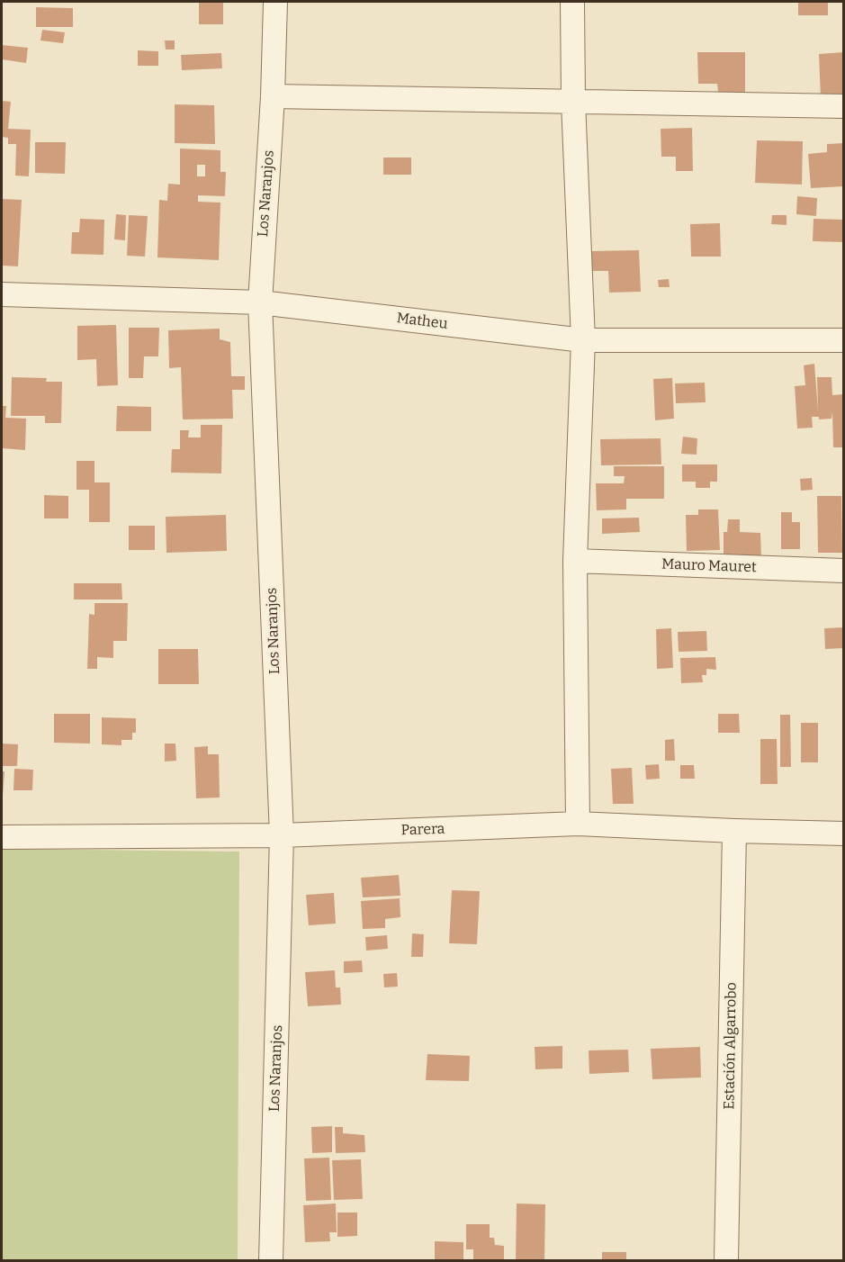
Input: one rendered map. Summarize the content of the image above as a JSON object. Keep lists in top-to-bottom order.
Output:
{
  "streets": {
    "street": [
      "Los Naranjos",
      "Matheu",
      "Mauro Mauret",
      "Parera",
      "Estación Algarrobo"
    ]
  },
  "crossings": [
    ["Los Naranjos", "Matheu"],
    ["Los Naranjos", "Parera"],
    ["Parera", "Estación Algarrobo"]
  ]
}
